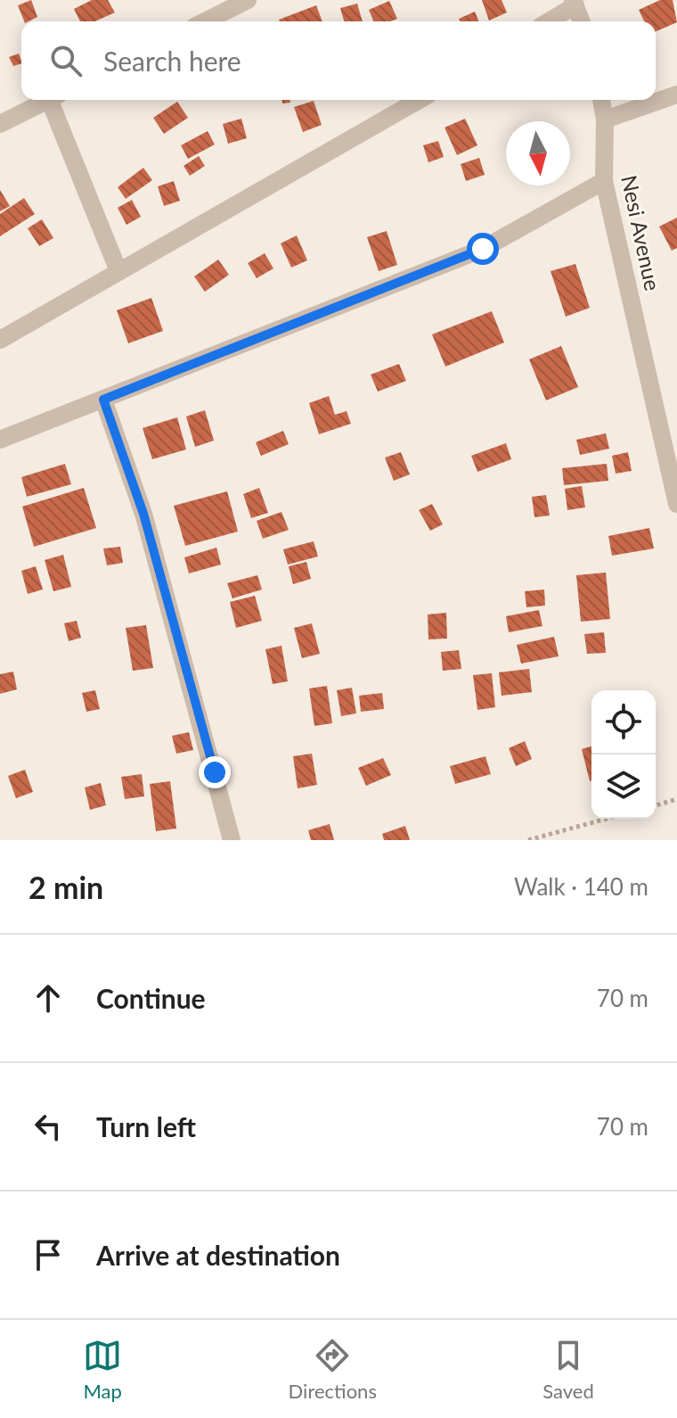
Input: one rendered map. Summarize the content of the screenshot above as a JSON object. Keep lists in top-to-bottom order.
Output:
{
  "streets": {
    "street": ["Nesi Avenue"]
  },
  "north": "bottom",
  "page": {
    "search": "Search here",
    "heading": ["2 min", "Walk · 140 m"],
    "list": [
      ["Continue", "70 m"],
      ["Turn left", "70 m"],
      "Arrive at destination"
    ],
    "nav": ["Map", "Directions", "Saved"]
  }
}
